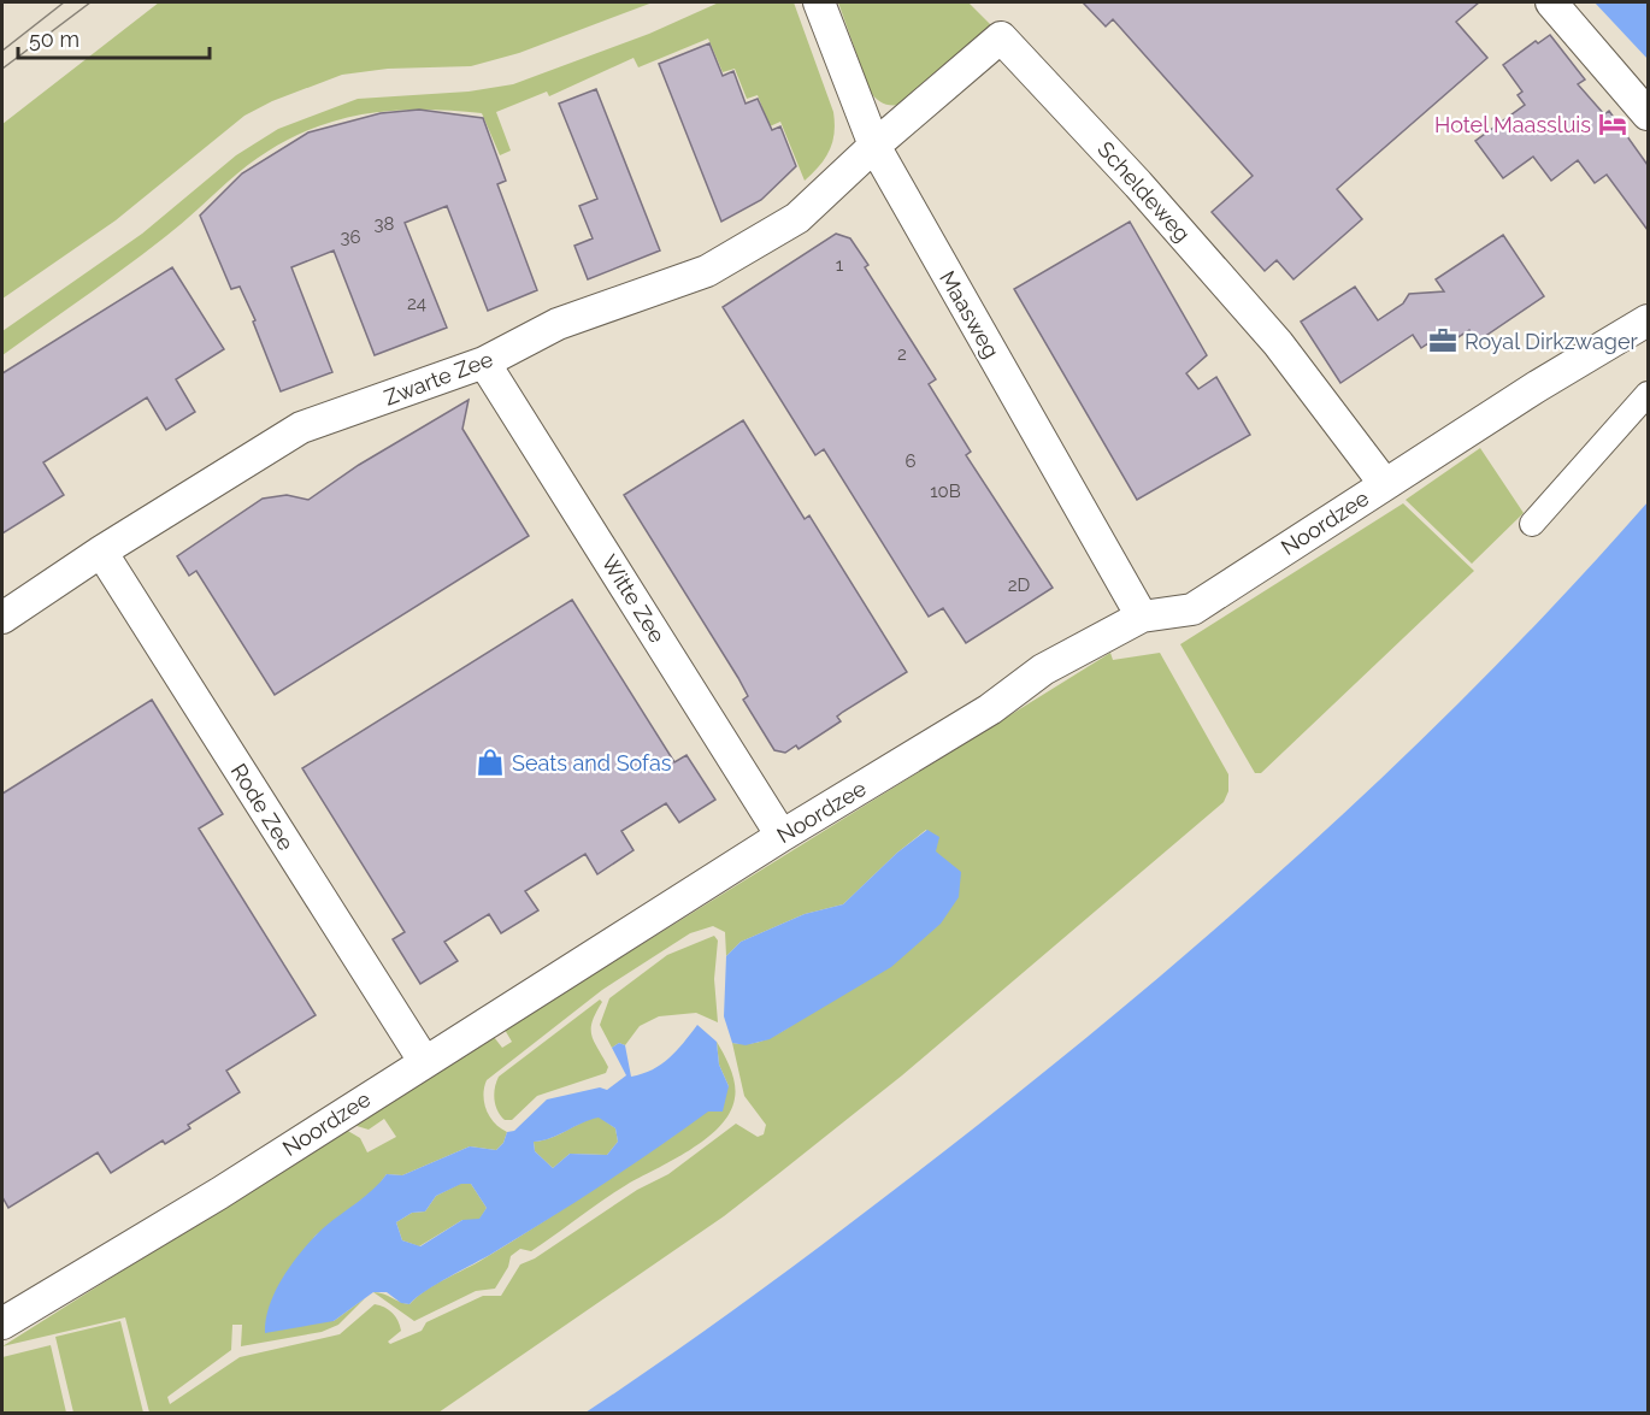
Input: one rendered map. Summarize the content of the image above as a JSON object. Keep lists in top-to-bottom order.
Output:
{
  "streets": {
    "street": [
      "Scheldeweg",
      "Maasweg",
      "Zwarte Zee",
      "Noordzee",
      "Witte Zee",
      "Rode Zee"
    ]
  },
  "crossings": [
    ["Scheldeweg", "Maasweg"],
    ["Scheldeweg", "Zwarte Zee"],
    ["Scheldeweg", "Noordzee"],
    ["Maasweg", "Zwarte Zee"],
    ["Maasweg", "Noordzee"],
    ["Zwarte Zee", "Witte Zee"],
    ["Zwarte Zee", "Rode Zee"],
    ["Noordzee", "Witte Zee"],
    ["Noordzee", "Rode Zee"]
  ],
  "places": {
    "hotel": ["Hotel Maassluis"],
    "office": ["Royal Dirkzwager"],
    "shop": ["Seats and Sofas"]
  },
  "house_numbers": [
    "38",
    "36",
    "1",
    "24",
    "2",
    "6",
    "10B",
    "2D"
  ],
  "scale_bar": "50 m"
}
